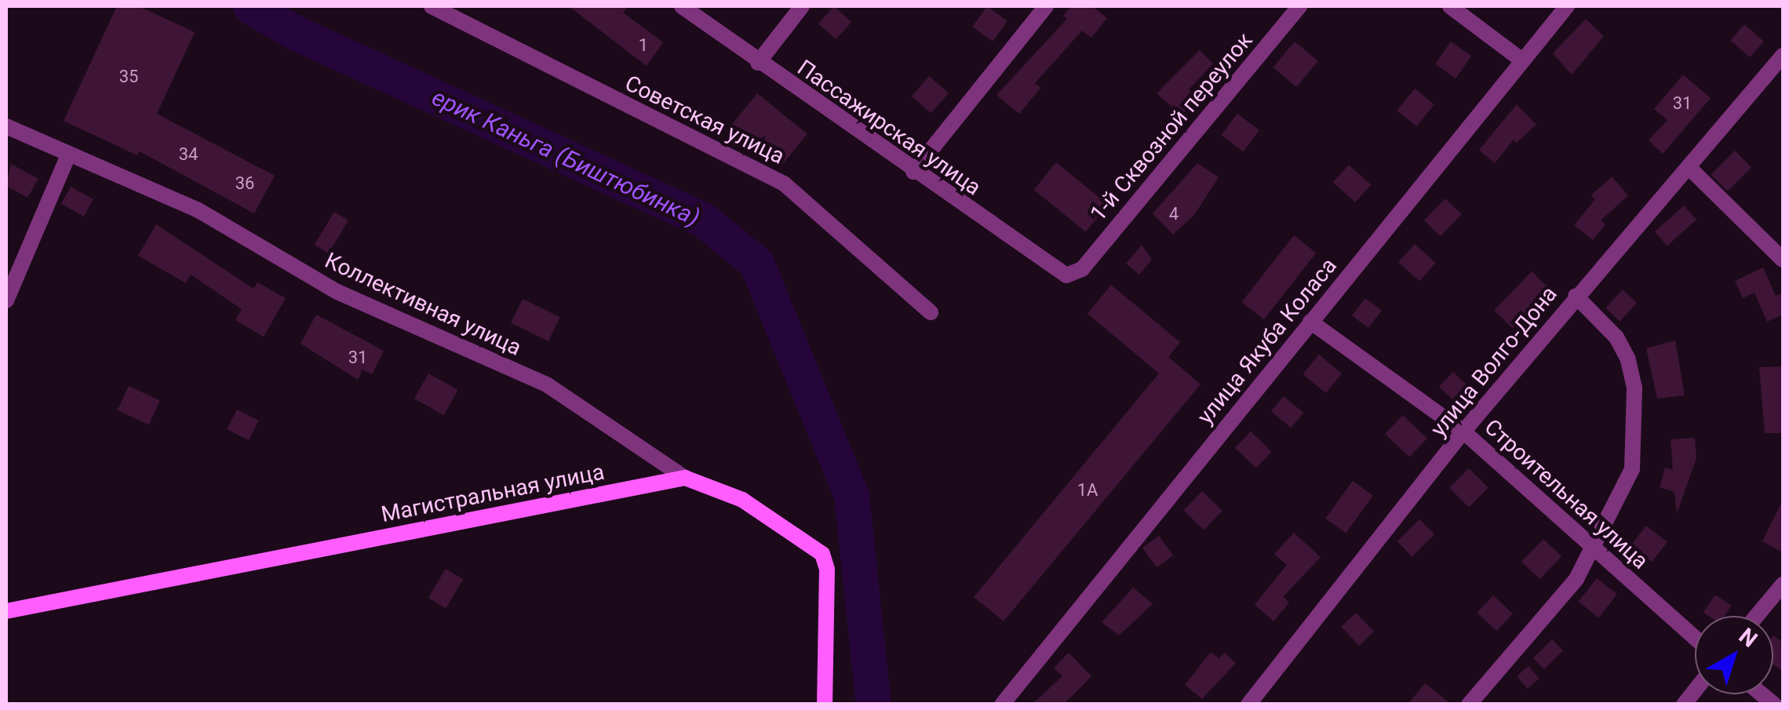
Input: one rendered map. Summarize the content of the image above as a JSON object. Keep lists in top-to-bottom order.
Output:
{
  "streets": {
    "street": [
      "Советская улица",
      "1-й Сквозной переулок",
      "Пассажирская улица",
      "Коллективная улица",
      "улица Якуба Коласа",
      "улица Волго-Дона",
      "Магистральная улица",
      "Строительная улица"
    ]
  },
  "crossings": [
    ["1-й Сквозной переулок", "Пассажирская улица"],
    ["Коллективная улица", "Магистральная улица"],
    ["улица Якуба Коласа", "Строительная улица"],
    ["улица Волго-Дона", "Строительная улица"]
  ],
  "water": ["ерик Каньга (Биштюбинка)"],
  "house_numbers": [
    "1",
    "35",
    "31",
    "34",
    "36",
    "4",
    "31",
    "1А"
  ],
  "north": "top right"
}
